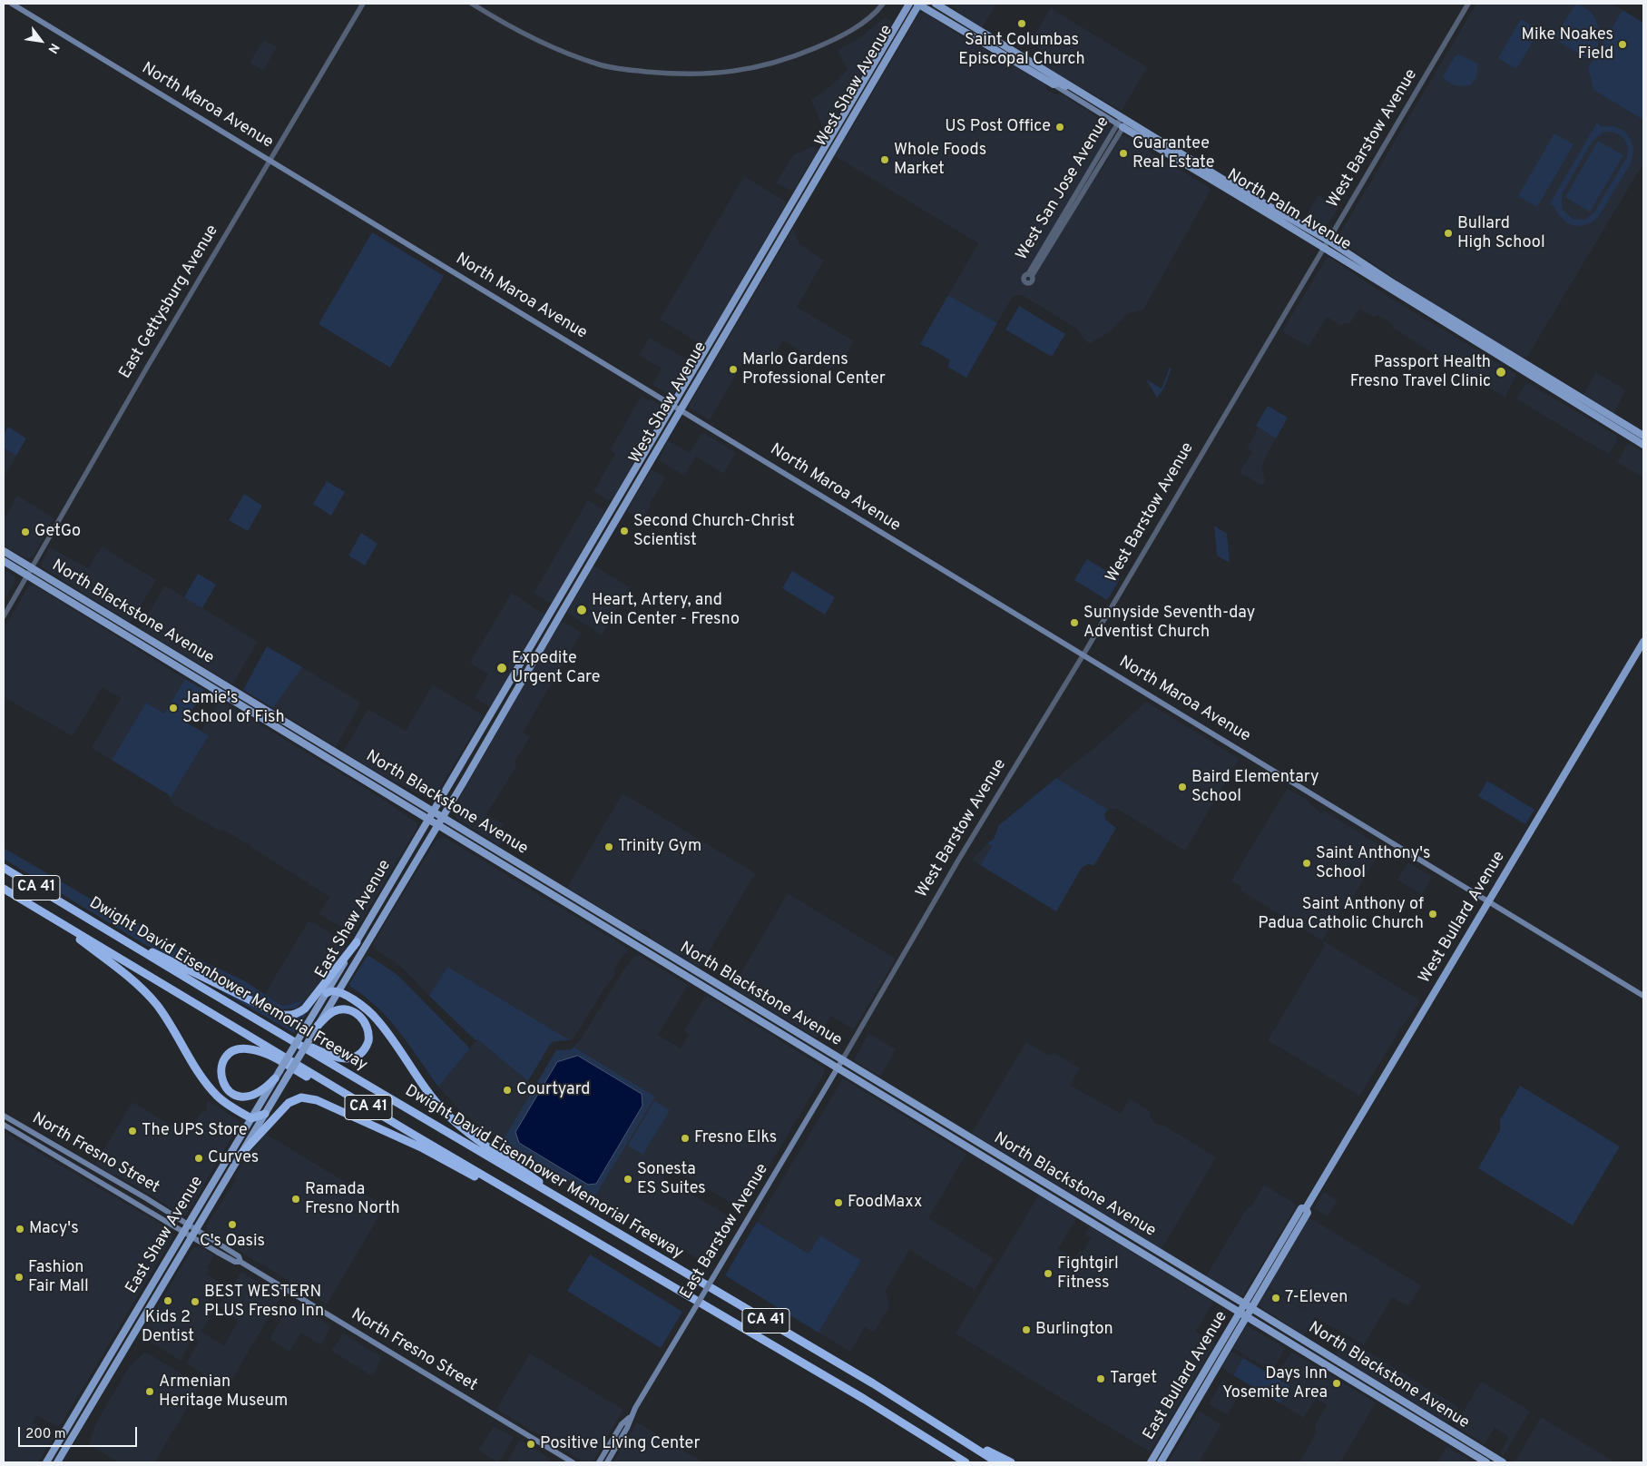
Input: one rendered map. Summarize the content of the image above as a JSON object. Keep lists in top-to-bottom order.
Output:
{
  "streets": {
    "highway": ["CA 41", "Dwight David Eisenhower Memorial Freeway"],
    "main road": [
      "West Shaw Avenue",
      "North Maroa Avenue",
      "North Palm Avenue",
      "North Blackstone Avenue",
      "West Bullard Avenue",
      "East Shaw Avenue",
      "North Fresno Street",
      "East Barstow Avenue",
      "East Bullard Avenue"
    ],
    "street": ["West Barstow Avenue", "East Gettysburg Avenue"]
  },
  "crossings": [
    ["West Shaw Avenue", "North Maroa Avenue"],
    ["West Shaw Avenue", "North Palm Avenue"],
    ["West Shaw Avenue", "North Blackstone Avenue"],
    ["West Shaw Avenue", "East Shaw Avenue"],
    ["North Maroa Avenue", "West Barstow Avenue"],
    ["North Maroa Avenue", "East Gettysburg Avenue"],
    ["North Maroa Avenue", "West Bullard Avenue"],
    ["West Barstow Avenue", "North Palm Avenue"],
    ["West Barstow Avenue", "North Blackstone Avenue"],
    ["West Barstow Avenue", "East Barstow Avenue"],
    ["East Gettysburg Avenue", "North Blackstone Avenue"],
    ["North Blackstone Avenue", "West Bullard Avenue"],
    ["North Blackstone Avenue", "East Shaw Avenue"],
    ["North Blackstone Avenue", "East Barstow Avenue"],
    ["North Blackstone Avenue", "East Bullard Avenue"],
    ["West Bullard Avenue", "East Bullard Avenue"],
    ["East Shaw Avenue", "North Fresno Street"]
  ],
  "places": [
    "Saint Columbas Episcopal Church",
    "Mike Noakes Field",
    "US Post Office",
    "Guarantee Real Estate",
    "Whole Foods Market",
    "Bullard High School",
    "Marlo Gardens Professional Center",
    "Passport Health Fresno Travel Clinic",
    "Second Church-Christ Scientist",
    "GetGo",
    "Heart, Artery, and Vein Center - Fresno",
    "Sunnyside Seventh-day Adventist Church",
    "Expedite Urgent Care",
    "Jamie's School of Fish",
    "Baird Elementary School",
    "Trinity Gym",
    "Saint Anthony's School",
    "Saint Anthony of Padua Catholic Church",
    "Courtyard",
    "The UPS Store",
    "Fresno Elks",
    "Curves",
    "Sonesta ES Suites",
    "Ramada Fresno North",
    "FoodMaxx",
    "C's Oasis",
    "Macy's",
    "Fightgirl Fitness",
    "Fashion Fair Mall",
    "7-Eleven",
    "Kids 2 Dentist",
    "BEST WESTERN PLUS Fresno Inn",
    "Burlington",
    "Target",
    "Days Inn Yosemite Area",
    "Armenian Heritage Museum",
    "Positive Living Center"
  ],
  "scale_bar": "200 m",
  "north": "bottom right"
}
